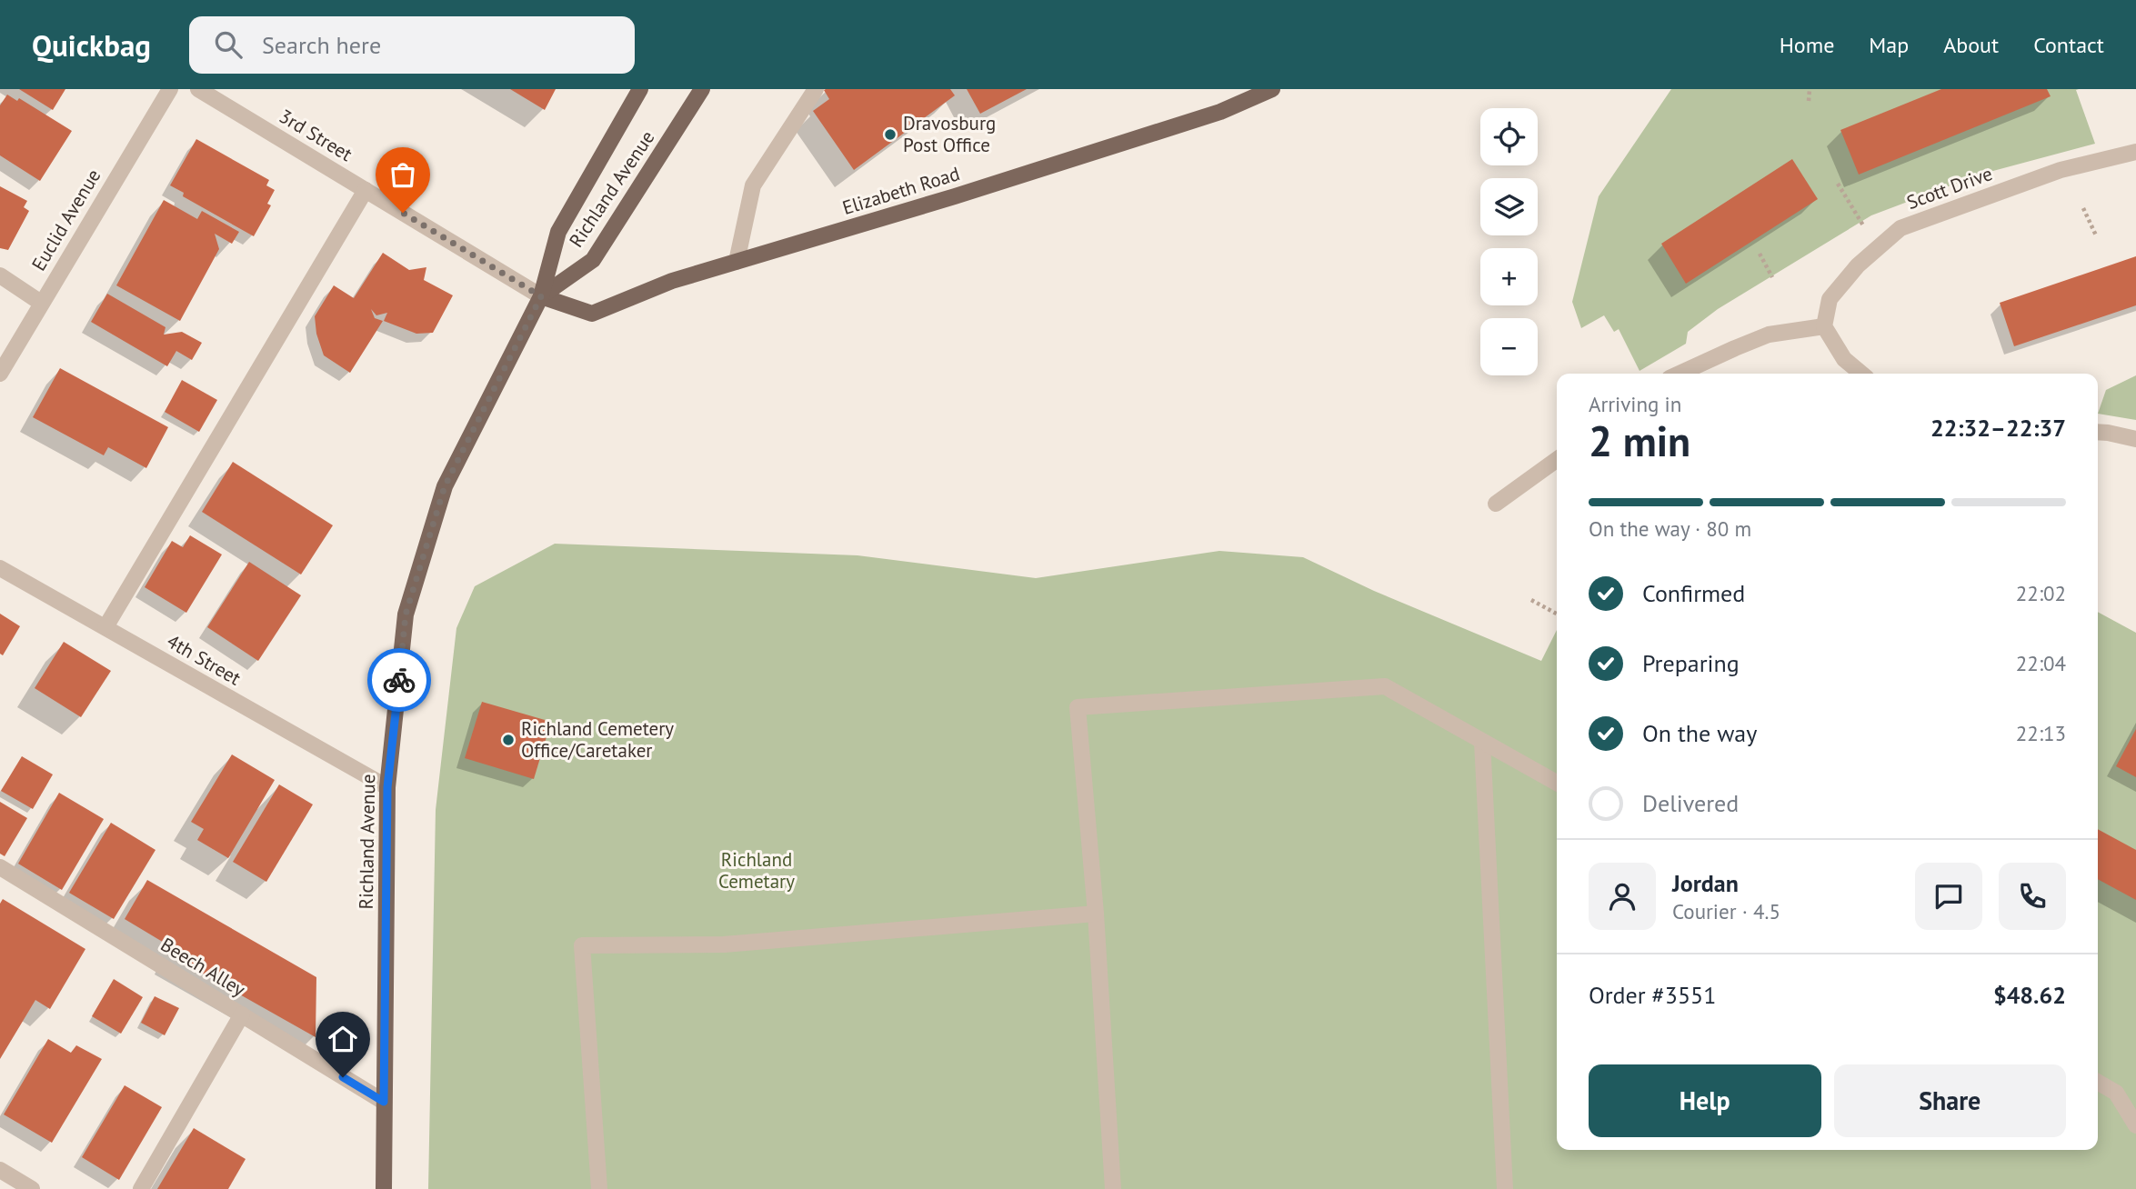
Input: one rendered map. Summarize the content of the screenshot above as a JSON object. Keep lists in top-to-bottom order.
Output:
{
  "streets": {
    "main road": ["Richland Avenue", "Elizabeth Road"],
    "street": [
      "3rd Street",
      "Scott Drive",
      "Euclid Avenue",
      "4th Street",
      "Beech Alley"
    ]
  },
  "crossings": [
    ["3rd Street", "Richland Avenue"],
    ["3rd Street", "Elizabeth Road"],
    ["Richland Avenue", "Elizabeth Road"],
    ["Richland Avenue", "4th Street"],
    ["Richland Avenue", "Beech Alley"]
  ],
  "parks": ["Richland Cemetary"],
  "places": ["Dravosburg Post Office", "Richland Cemetery Office/Caretaker"],
  "page": {
    "header": "Quickbag",
    "search": "Search here",
    "nav": [
      "Home",
      "Map",
      "About",
      "Contact"
    ],
    "map_buttons": ["+", "−"],
    "heading": ["2 min", "Arriving in", "22:32–22:37"],
    "panel": [
      "Jordan",
      "Courier · 4.5",
      "Order #3551",
      "$48.62"
    ],
    "bar": "On the way · 80 m",
    "list": [
      ["Confirmed", "22:02"],
      ["Preparing", "22:04"],
      ["On the way", "22:13"],
      "Delivered"
    ],
    "buttons": ["Help", "Share"]
  }
}
